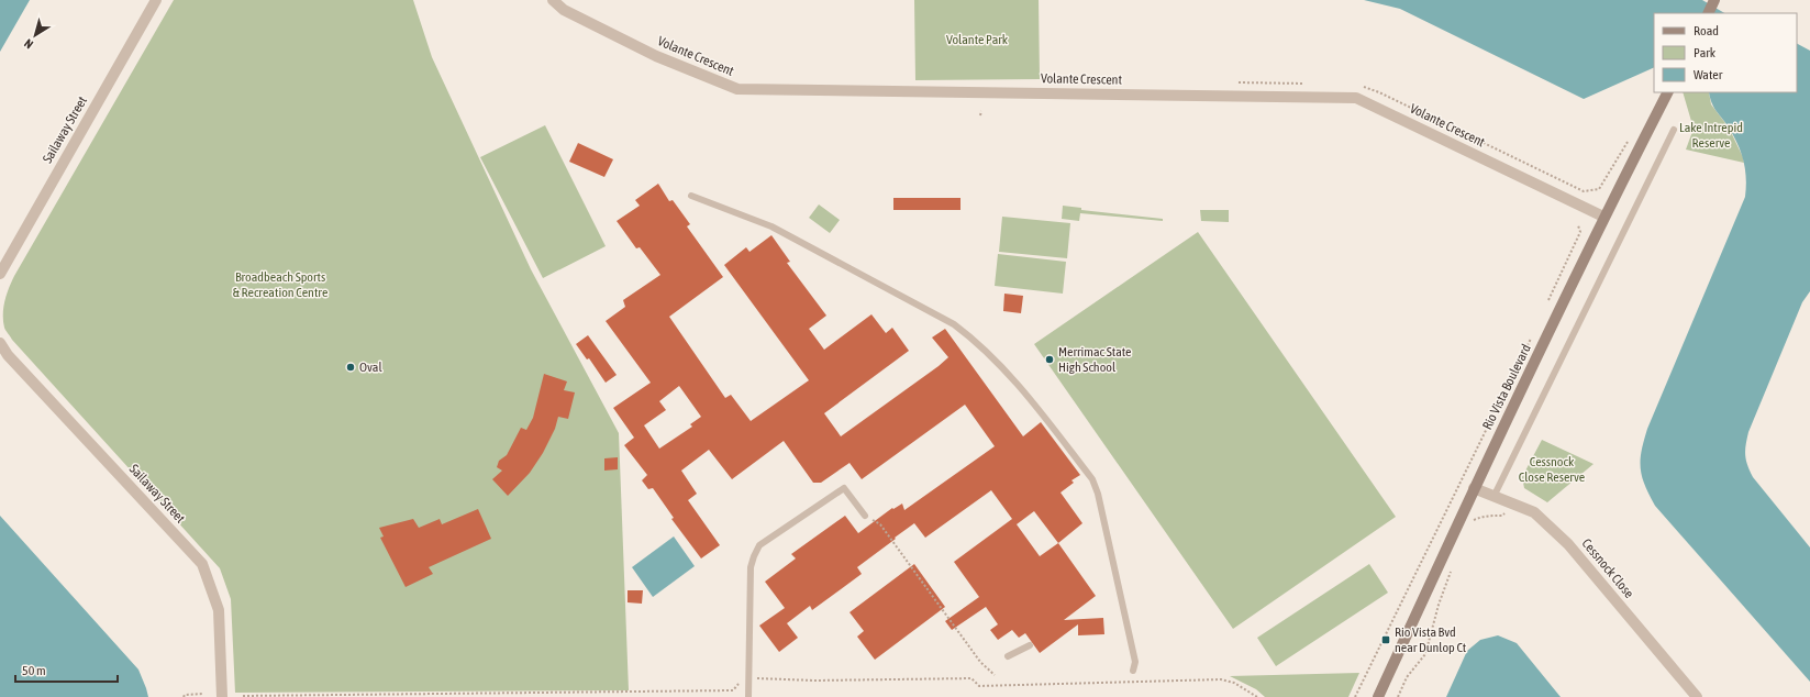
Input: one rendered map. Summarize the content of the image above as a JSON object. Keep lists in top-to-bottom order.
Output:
{
  "streets": {
    "street": [
      "Volante Crescent",
      "Sailaway Street",
      "Rio Vista Boulevard",
      "Cessnock Close"
    ]
  },
  "crossings": [
    ["Volante Crescent", "Rio Vista Boulevard"],
    ["Rio Vista Boulevard", "Cessnock Close"]
  ],
  "parks": [
    "Volante Park",
    "Lake Intrepid Reserve",
    "Broadbeach Sports & Recreation Centre",
    "Cessnock Close Reserve"
  ],
  "places": {
    "other": ["Merrimac State High School", "Oval"],
    "transit": ["Rio Vista Bvd near Dunlop Ct"]
  },
  "legend": ["Road", "Park", "Water"],
  "scale_bar": "50 m",
  "north": "bottom left"
}
